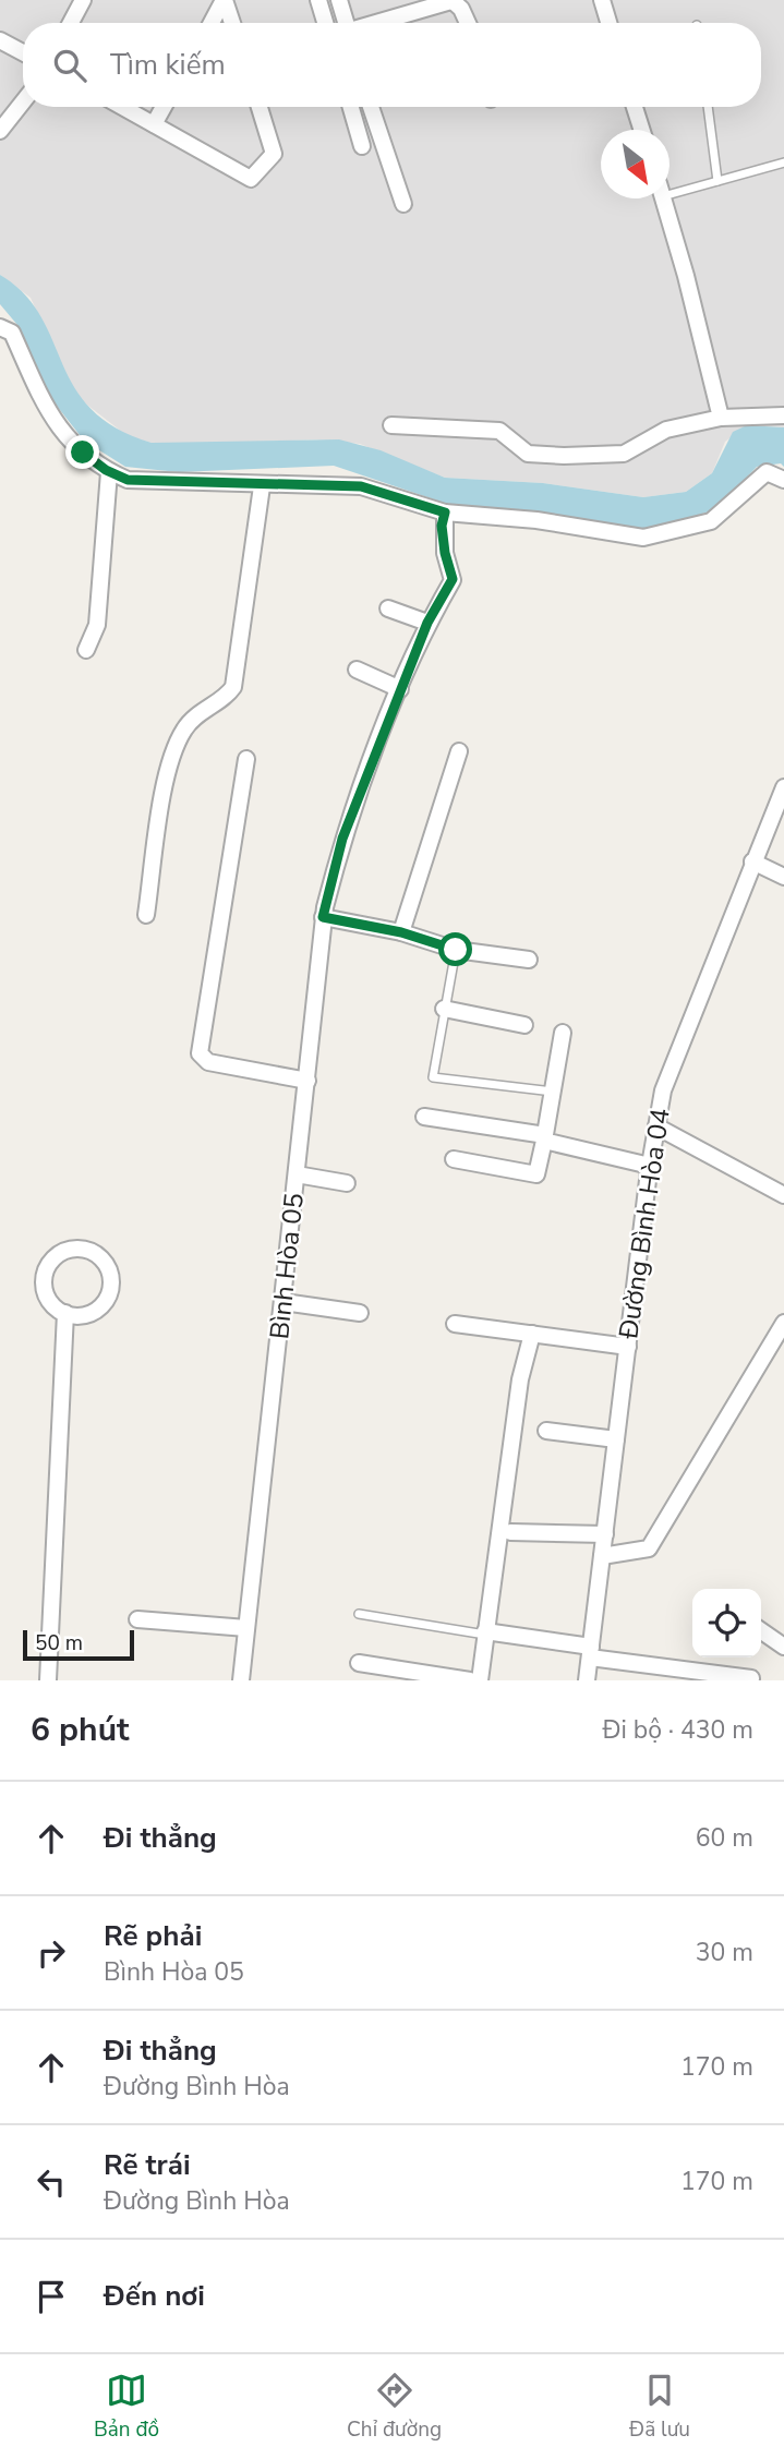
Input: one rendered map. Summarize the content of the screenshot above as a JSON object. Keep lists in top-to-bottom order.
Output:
{
  "streets": {
    "street": ["Đường Bình Hòa 04", "Bình Hòa 05"]
  },
  "scale_bar": "50 m",
  "north": "bottom right",
  "page": {
    "search": "Tìm kiếm",
    "scale": "50 m",
    "heading": ["6 phút", "Đi bộ · 430 m"],
    "list": [
      ["Đi thẳng", "60 m"],
      ["Rẽ phải", "Bình Hòa 05", "30 m"],
      ["Đi thẳng", "Đường Bình Hòa", "170 m"],
      ["Rẽ trái", "Đường Bình Hòa", "170 m"],
      "Đến nơi"
    ],
    "nav": ["Bản đồ", "Chỉ đường", "Đã lưu"]
  }
}
